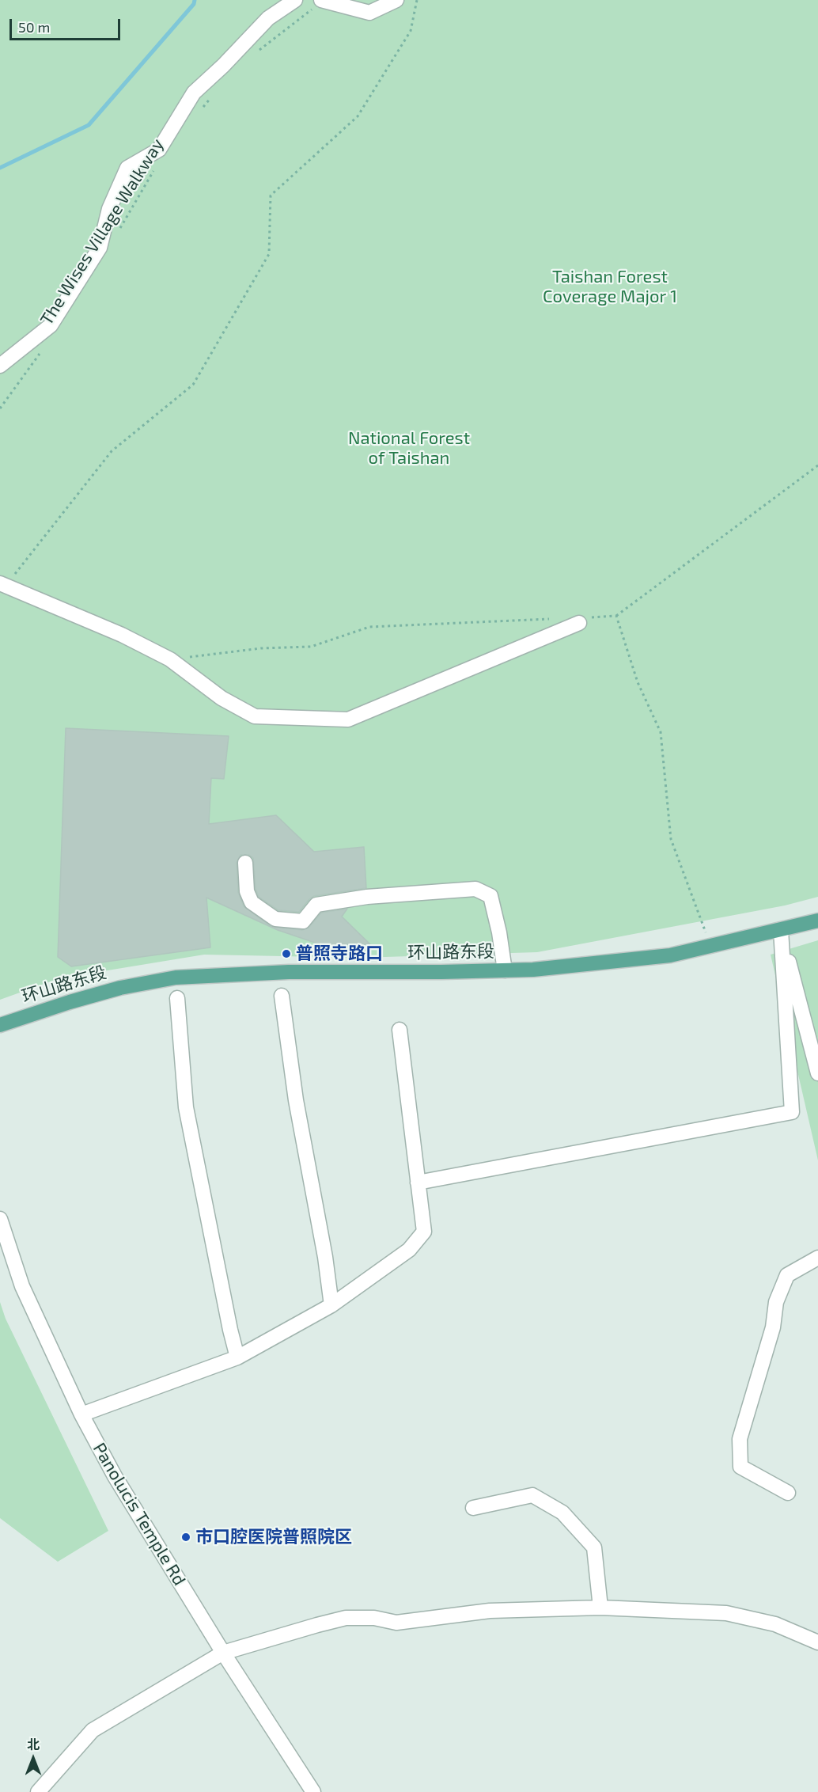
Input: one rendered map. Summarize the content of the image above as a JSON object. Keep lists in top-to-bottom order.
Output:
{
  "streets": {
    "main road": ["环山路东段"],
    "street": ["Panolucis Temple Rd"],
    "path": ["The Wises Village Walkway"]
  },
  "parks": ["Taishan Forest Coverage Major 1", "National Forest of Taishan"],
  "places": ["普照寺路口", "市口腔医院普照院区"],
  "scale_bar": "50 m",
  "north": "top"
}
